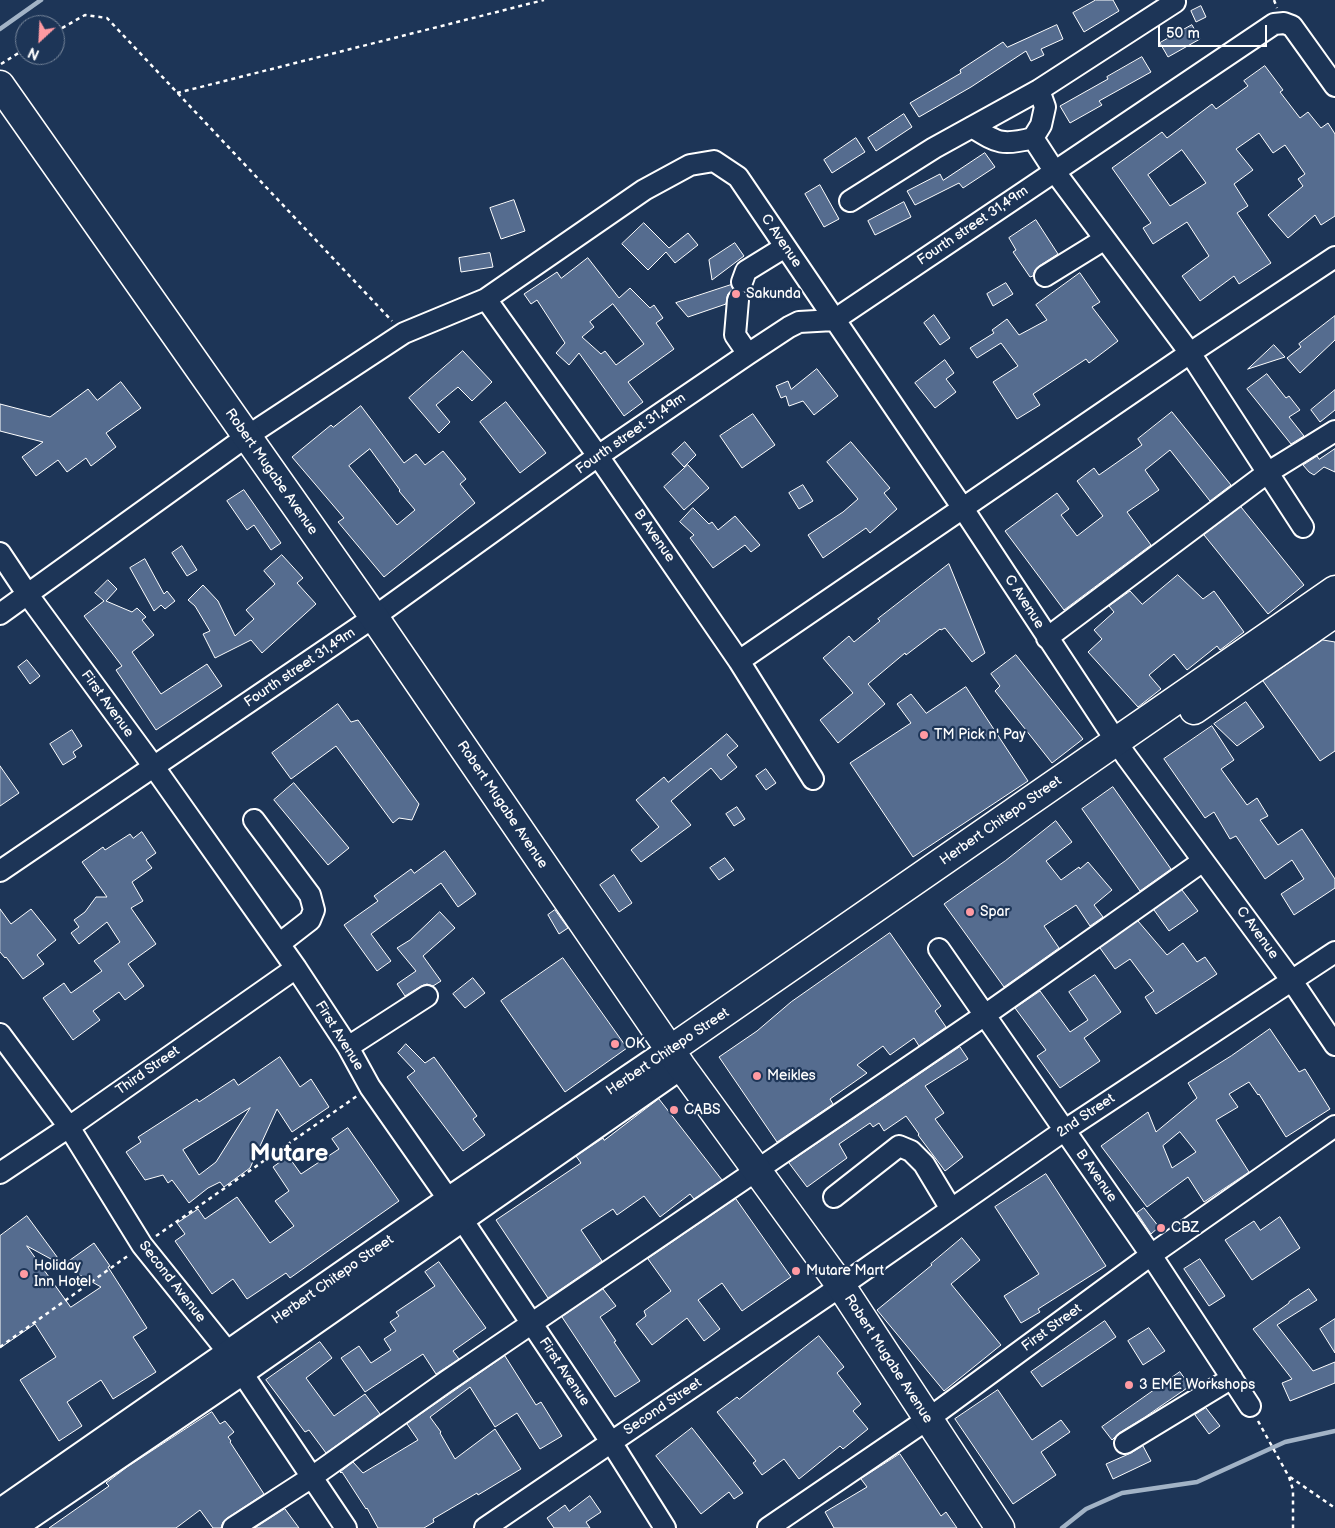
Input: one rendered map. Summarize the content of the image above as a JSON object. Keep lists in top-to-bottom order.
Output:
{
  "streets": {
    "highway": ["Robert Mugabe Avenue", "Herbert Chitepo Street"],
    "street": [
      "Fourth street 31,49m",
      "C Avenue",
      "B Avenue",
      "First Avenue",
      "Third Street",
      "2nd Street",
      "Second Avenue",
      "First Street",
      "Second Street"
    ]
  },
  "crossings": [
    ["Fourth street 31,49m", "C Avenue"],
    ["Fourth street 31,49m", "Robert Mugabe Avenue"],
    ["Fourth street 31,49m", "B Avenue"],
    ["Fourth street 31,49m", "First Avenue"],
    ["C Avenue", "B Avenue"],
    ["C Avenue", "Herbert Chitepo Street"],
    ["C Avenue", "2nd Street"],
    ["Robert Mugabe Avenue", "Herbert Chitepo Street"],
    ["Robert Mugabe Avenue", "2nd Street"],
    ["Robert Mugabe Avenue", "First Street"],
    ["Robert Mugabe Avenue", "Second Street"],
    ["B Avenue", "2nd Street"],
    ["B Avenue", "First Street"],
    ["First Avenue", "Herbert Chitepo Street"],
    ["First Avenue", "Third Street"],
    ["First Avenue", "Second Street"],
    ["Herbert Chitepo Street", "Second Avenue"],
    ["Third Street", "Second Avenue"],
    ["2nd Street", "Second Street"]
  ],
  "districts": ["Mutare"],
  "places": [
    "Sakunda",
    "TM Pick n' Pay",
    "Spar",
    "OK",
    "Meikles",
    "CABS",
    "CBZ",
    "Mutare Mart",
    "Holiday Inn Hotel",
    "3 EME Workshops"
  ],
  "scale_bar": "50 m",
  "north": "bottom left"
}
